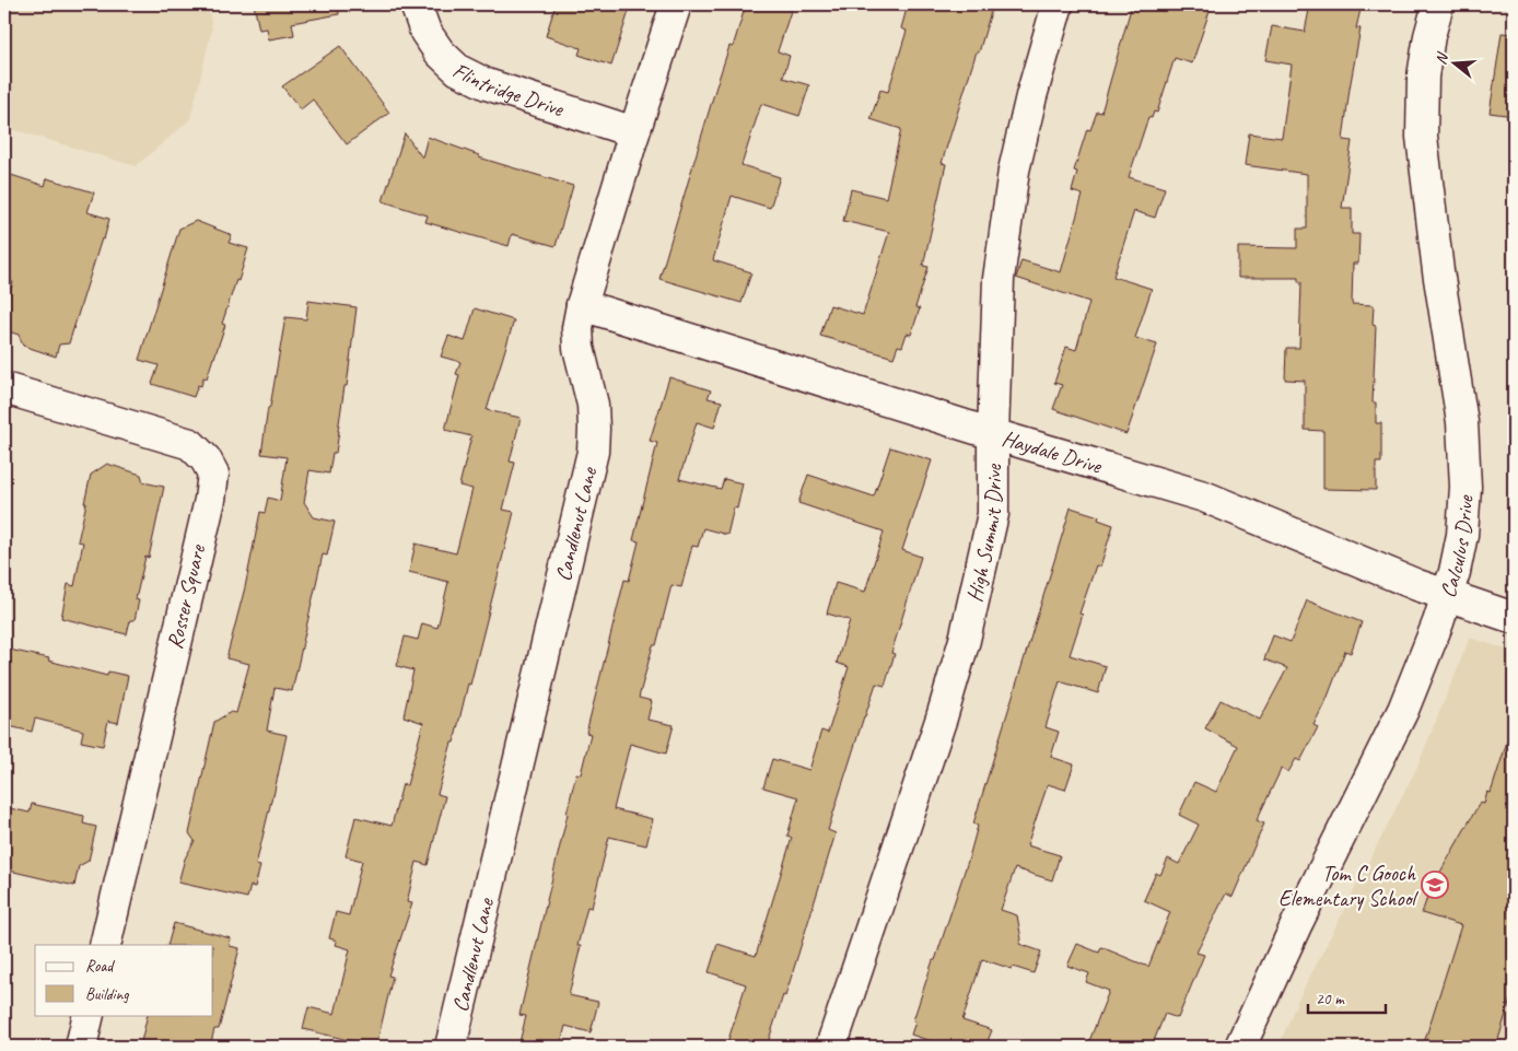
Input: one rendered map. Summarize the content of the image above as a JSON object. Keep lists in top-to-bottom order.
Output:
{
  "streets": {
    "street": [
      "Flintridge Drive",
      "Haydale Drive",
      "Candlenut Lane",
      "High Summit Drive",
      "Calculus Drive",
      "Rosser Square"
    ]
  },
  "crossings": [
    ["Flintridge Drive", "Candlenut Lane"],
    ["Haydale Drive", "Candlenut Lane"],
    ["Haydale Drive", "High Summit Drive"],
    ["Haydale Drive", "Calculus Drive"]
  ],
  "places": {
    "school or university": ["Tom C Gooch Elementary School"]
  },
  "legend": ["Road", "Building"],
  "scale_bar": "20 m",
  "north": "left"
}
